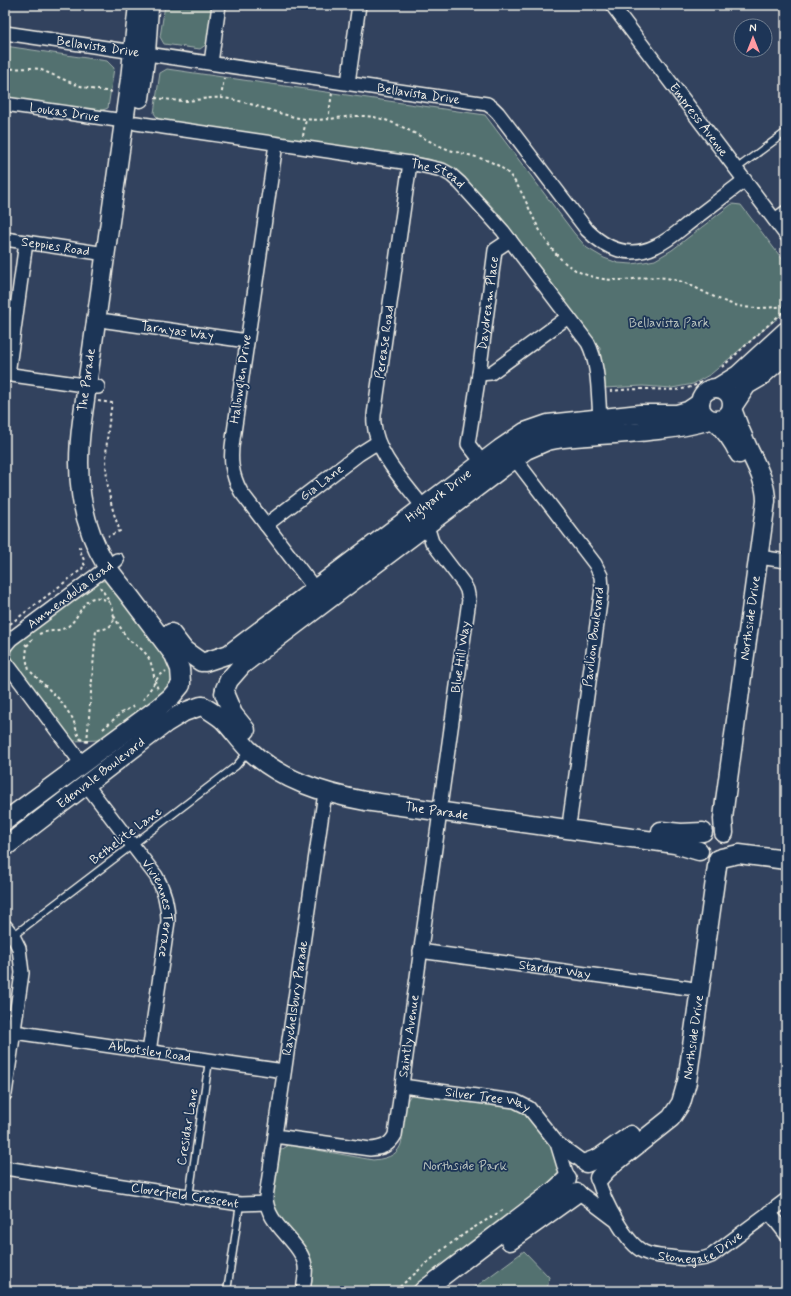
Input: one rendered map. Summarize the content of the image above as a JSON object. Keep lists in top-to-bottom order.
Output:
{
  "streets": {
    "street": [
      "Bellavista Drive",
      "Loukas Drive",
      "Empress Avenue",
      "The Stead",
      "Seppies Road",
      "Daydream Place",
      "Tarnyas Way",
      "Perease Road",
      "Hallowglen Drive",
      "The Parade",
      "Gia Lane",
      "Highpark Drive",
      "Ammendolia Road",
      "Northside Drive",
      "Pavilion Boulevard",
      "Blue Hill Way",
      "Edenvale Boulevard",
      "Viviennes Terrace",
      "Stardust Way",
      "Raychelsbury Parade",
      "Saintly Avenue",
      "Abbotsley Road",
      "Silver Tree Way",
      "Cloverfield Crescent",
      "Stonegate Drive"
    ],
    "lane": ["Bethelite Lane", "Cresidar Lane"]
  },
  "crossings": [
    ["Bellavista Drive", "Empress Avenue"],
    ["Bellavista Drive", "The Parade"],
    ["Loukas Drive", "The Stead"],
    ["Loukas Drive", "The Parade"],
    ["The Stead", "Daydream Place"],
    ["The Stead", "Perease Road"],
    ["The Stead", "Hallowglen Drive"],
    ["The Stead", "The Parade"],
    ["The Stead", "Highpark Drive"],
    ["Seppies Road", "The Parade"],
    ["Daydream Place", "Highpark Drive"],
    ["Tarnyas Way", "Hallowglen Drive"],
    ["Tarnyas Way", "The Parade"],
    ["Perease Road", "Gia Lane"],
    ["Perease Road", "Highpark Drive"],
    ["Hallowglen Drive", "Gia Lane"],
    ["Hallowglen Drive", "Highpark Drive"],
    ["The Parade", "Highpark Drive"],
    ["The Parade", "Ammendolia Road"],
    ["The Parade", "Northside Drive"],
    ["The Parade", "Pavilion Boulevard"],
    ["The Parade", "Blue Hill Way"],
    ["The Parade", "Edenvale Boulevard"],
    ["The Parade", "Bethelite Lane"],
    ["The Parade", "Raychelsbury Parade"],
    ["The Parade", "Saintly Avenue"],
    ["Highpark Drive", "Northside Drive"],
    ["Highpark Drive", "Pavilion Boulevard"],
    ["Highpark Drive", "Blue Hill Way"],
    ["Highpark Drive", "Edenvale Boulevard"],
    ["Northside Drive", "Stardust Way"],
    ["Northside Drive", "Silver Tree Way"],
    ["Northside Drive", "Stonegate Drive"],
    ["Blue Hill Way", "Saintly Avenue"],
    ["Edenvale Boulevard", "Viviennes Terrace"],
    ["Bethelite Lane", "Viviennes Terrace"],
    ["Viviennes Terrace", "Abbotsley Road"],
    ["Stardust Way", "Saintly Avenue"],
    ["Raychelsbury Parade", "Saintly Avenue"],
    ["Raychelsbury Parade", "Abbotsley Road"],
    ["Raychelsbury Parade", "Cloverfield Crescent"],
    ["Saintly Avenue", "Silver Tree Way"],
    ["Abbotsley Road", "Cresidar Lane"],
    ["Silver Tree Way", "Stonegate Drive"],
    ["Cresidar Lane", "Cloverfield Crescent"]
  ],
  "parks": ["Bellavista Park", "Northside Park"],
  "north": "top"
}
